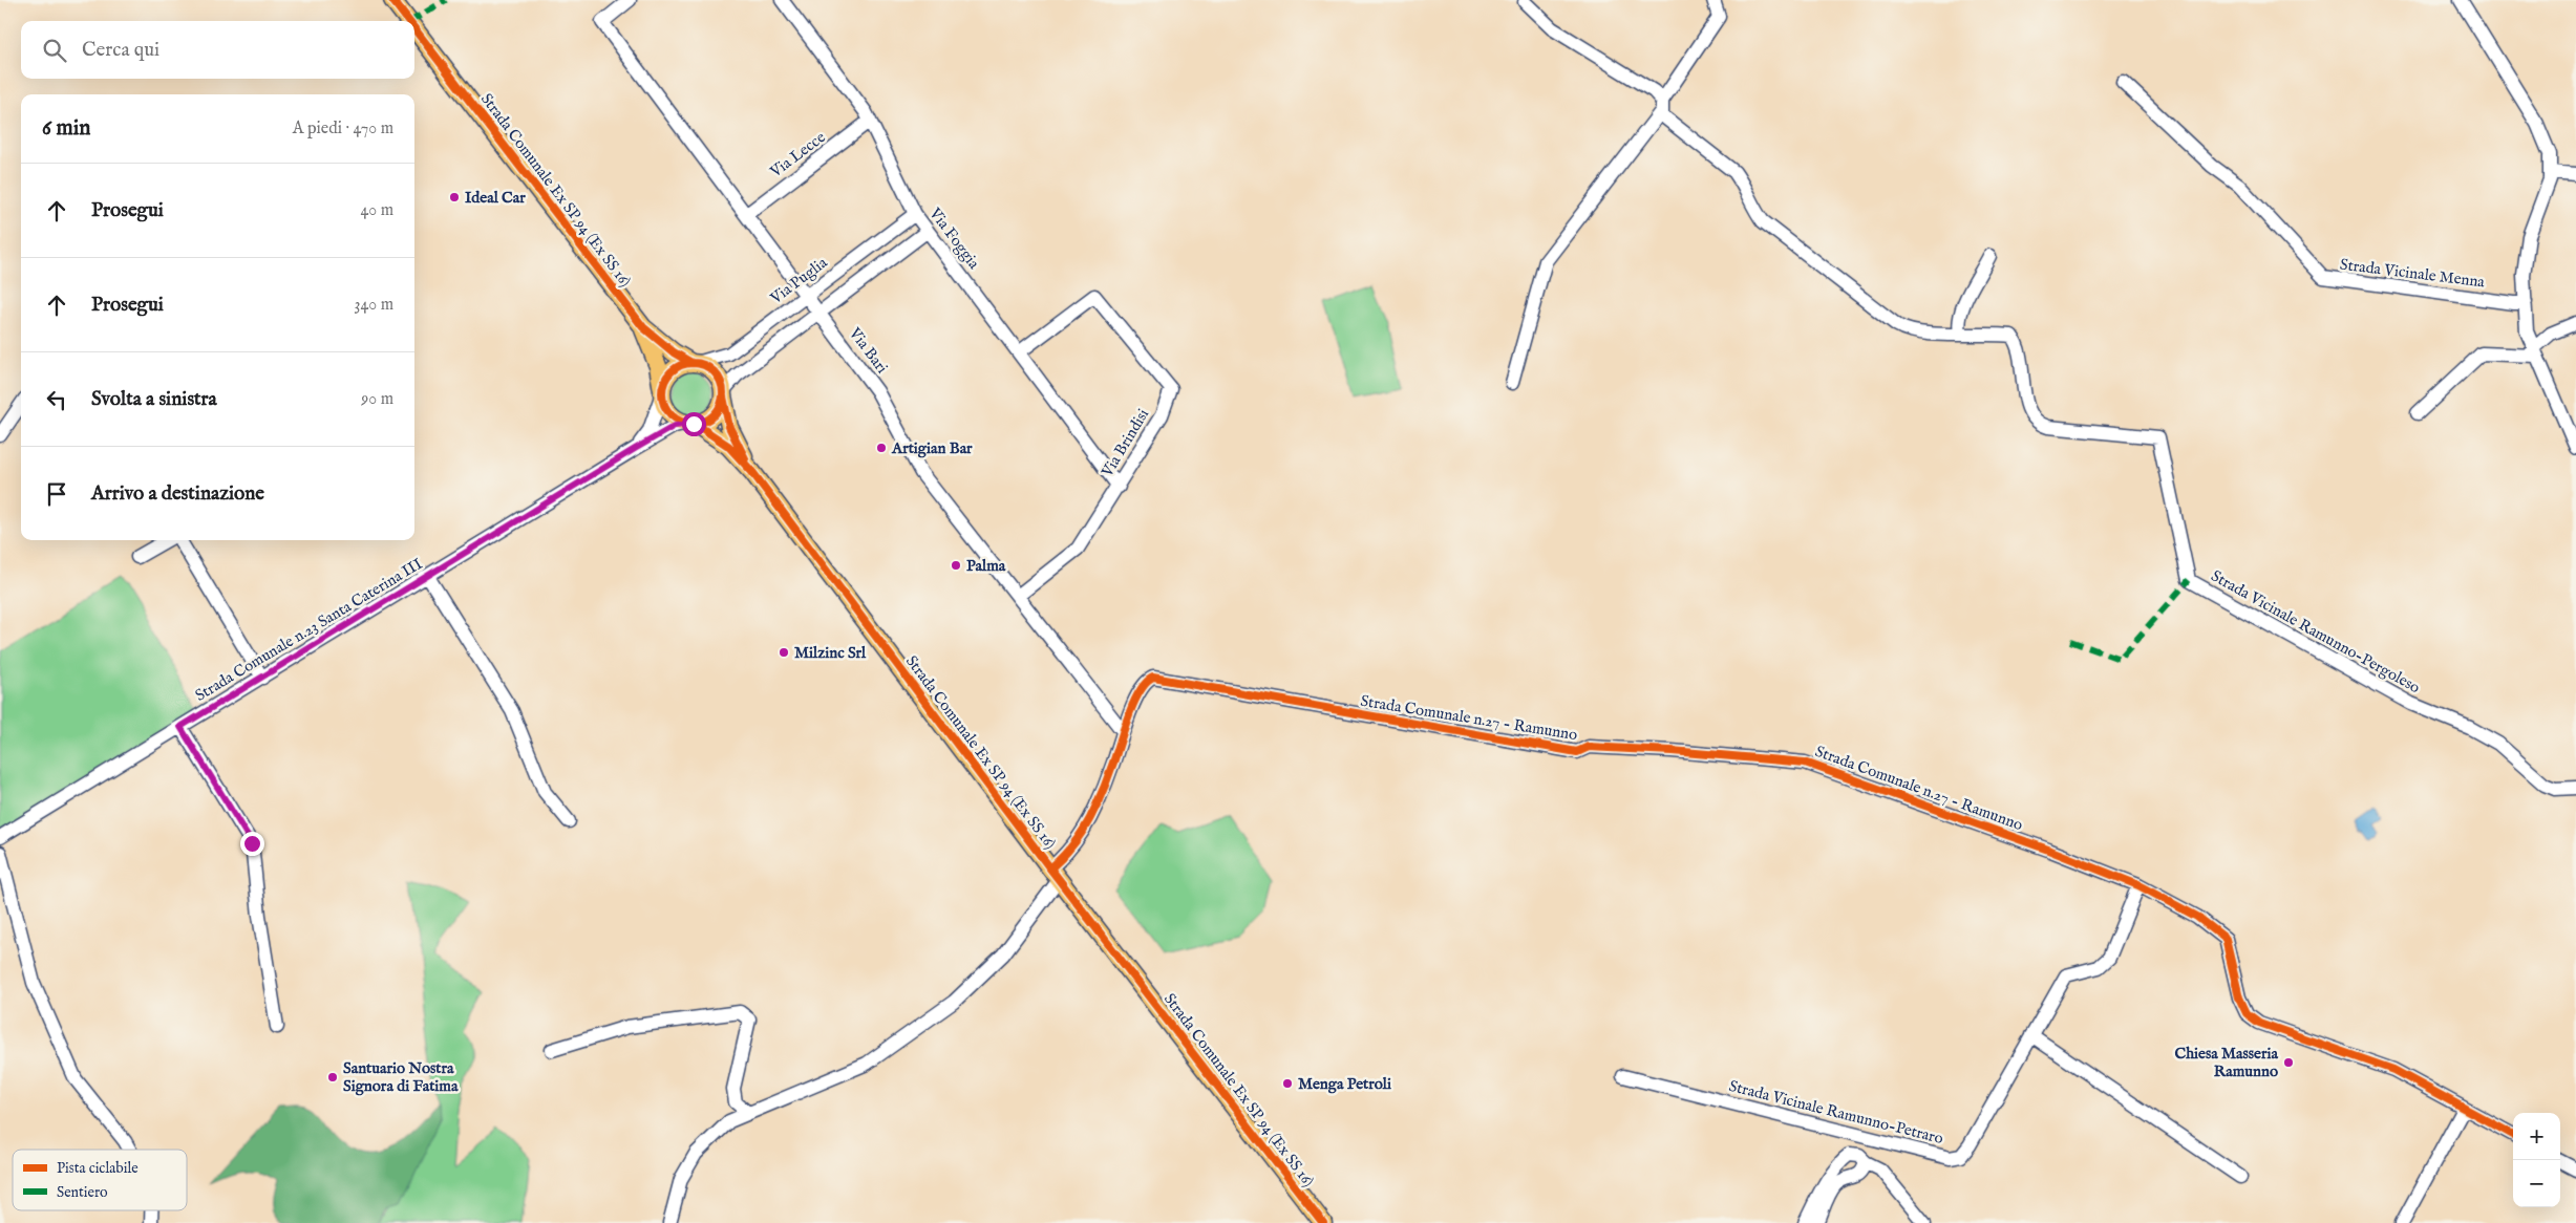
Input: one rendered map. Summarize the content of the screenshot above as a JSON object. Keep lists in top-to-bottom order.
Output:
{
  "streets": {
    "main road": ["Strada Comunale Ex SP 94 (Ex SS 16)"],
    "street": [
      "Via Lecce",
      "Via Foggia",
      "Strada Vicinale Menna",
      "Via Puglia",
      "Via Bari",
      "Via Brindisi",
      "Strada Comunale n.23 Santa Caterina III",
      "Strada Vicinale Ramunno-Pergoleso",
      "Strada Comunale n.27 - Ramunno",
      "Strada Vicinale Ramunno-Petraro"
    ]
  },
  "crossings": [
    ["Via Lecce", "Via Foggia"],
    ["Via Lecce", "Via Bari"],
    ["Strada Comunale Ex SP 94 (Ex SS 16)", "Via Puglia"],
    ["Strada Comunale Ex SP 94 (Ex SS 16)", "Strada Comunale n.23 Santa Caterina III"],
    ["Via Foggia", "Via Puglia"],
    ["Via Foggia", "Via Brindisi"],
    ["Via Puglia", "Via Bari"],
    ["Via Puglia", "Strada Comunale n.23 Santa Caterina III"],
    ["Via Bari", "Via Brindisi"],
    ["Via Bari", "Strada Comunale n.27 - Ramunno"],
    ["Strada Comunale n.27 - Ramunno", "Strada Vicinale Ramunno-Petraro"]
  ],
  "places": [
    "Ideal Car",
    "Artigian Bar",
    "Palma",
    "Milzinc Srl",
    "Chiesa Masseria Ramunno",
    "Santuario Nostra Signora di Fatima",
    "Menga Petroli"
  ],
  "legend": ["Pista ciclabile", "Sentiero"],
  "page": {
    "search": "Cerca qui",
    "heading": ["6 min", "A piedi · 470 m"],
    "list": [
      ["Prosegui", "40 m"],
      ["Prosegui", "340 m"],
      ["Svolta a sinistra", "90 m"],
      "Arrivo a destinazione"
    ],
    "map_buttons": ["+", "−"]
  }
}
